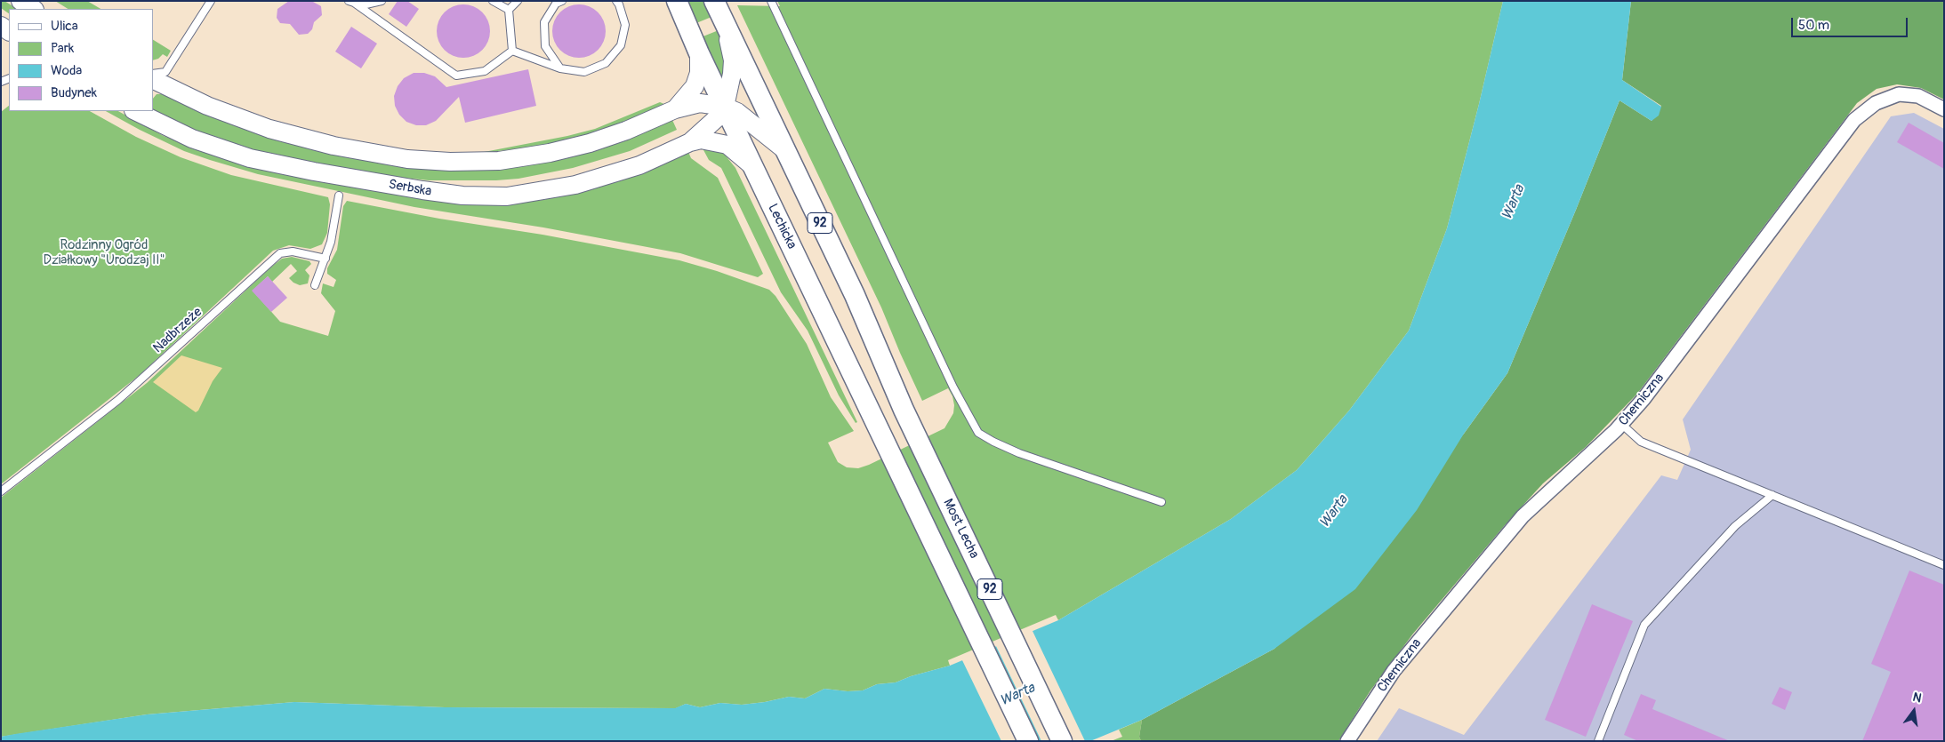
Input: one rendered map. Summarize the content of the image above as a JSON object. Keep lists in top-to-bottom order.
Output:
{
  "streets": {
    "main road": ["92", "Lechicka", "Most Lecha"],
    "street": ["Serbska", "Chemiczna"],
    "lane": ["Nadbrzeże"]
  },
  "crossings": [
    ["Serbska", "92"],
    ["Serbska", "Lechicka"],
    ["92", "Most Lecha"]
  ],
  "water": ["Warta"],
  "parks": ["Rodzinny Ogród Działkowy \"Urodzaj II\""],
  "legend": [
    "Ulica",
    "Park",
    "Woda",
    "Budynek"
  ],
  "scale_bar": "50 m",
  "north": "top"
}
